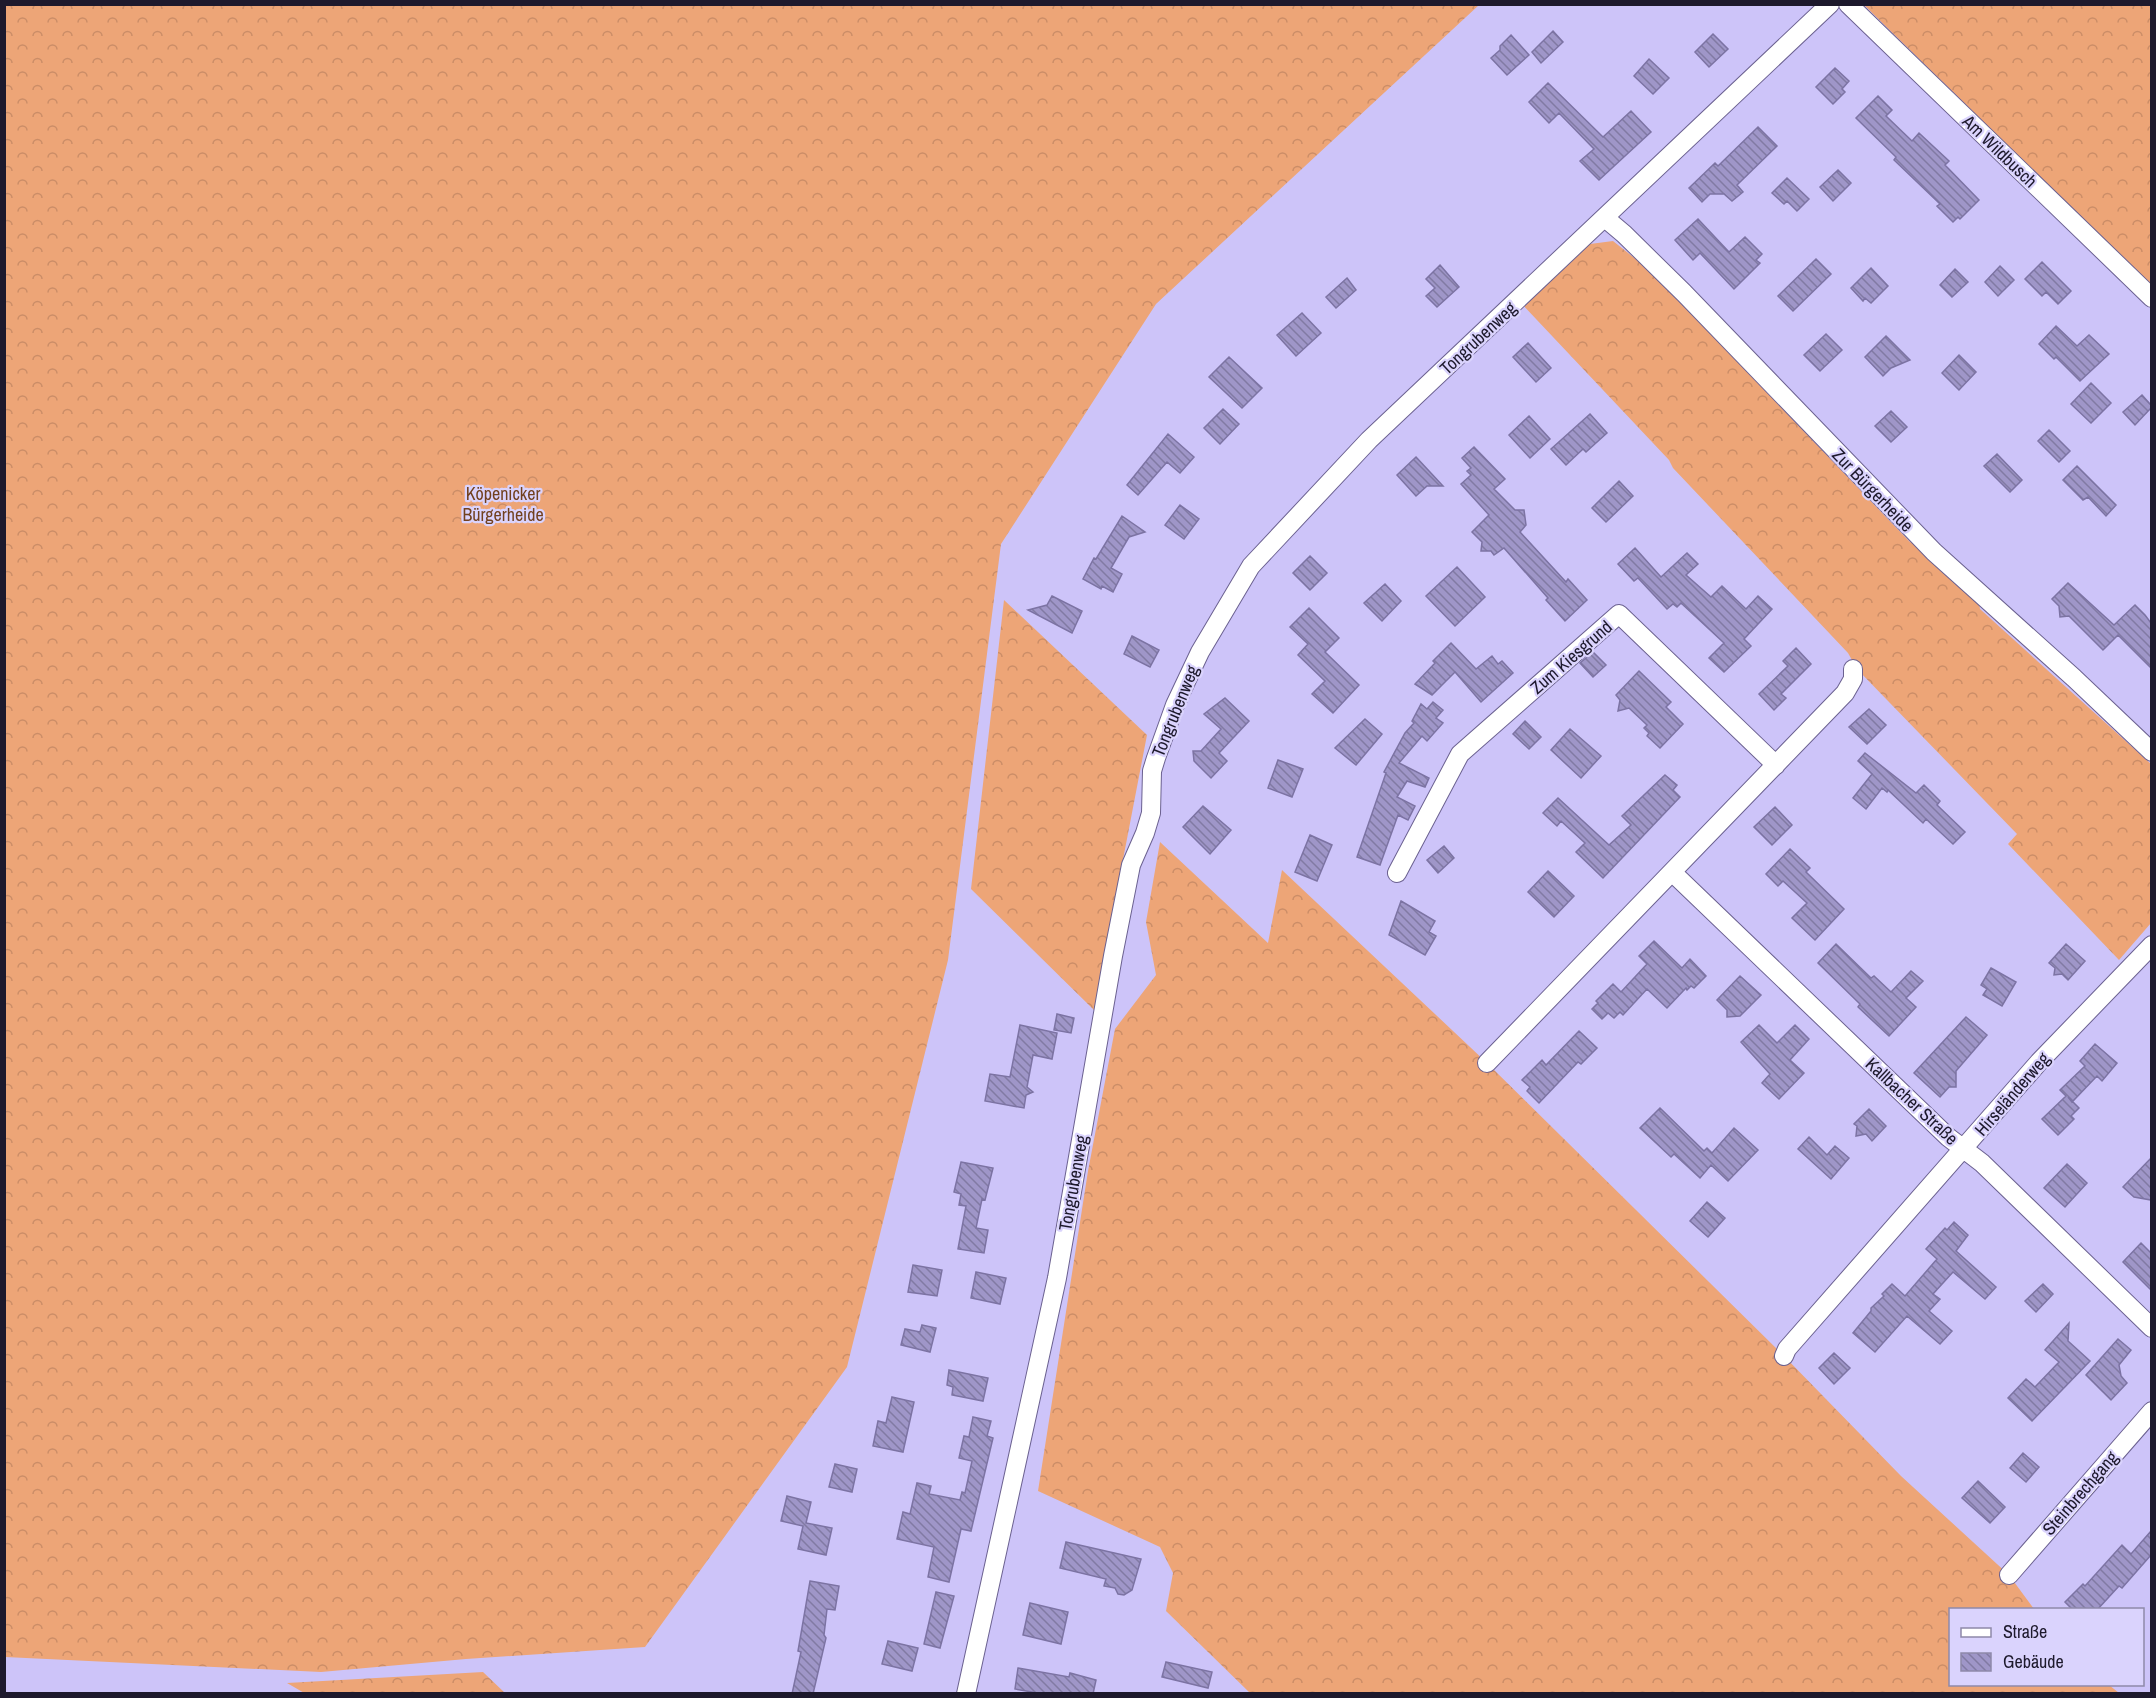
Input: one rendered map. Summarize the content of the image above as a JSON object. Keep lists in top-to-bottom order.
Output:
{
  "streets": {
    "street": [
      "Am Wildbusch",
      "Tongrubenweg",
      "Zur Bürgerheide",
      "Zum Kiesgrund",
      "Hirseländerweg",
      "Kallbacher Straße",
      "Steinbrechgang"
    ]
  },
  "crossings": [
    ["Tongrubenweg", "Zur Bürgerheide"],
    ["Hirseländerweg", "Kallbacher Straße"]
  ],
  "parks": ["Köpenicker Bürgerheide"],
  "legend": ["Straße", "Gebäude"]
}
